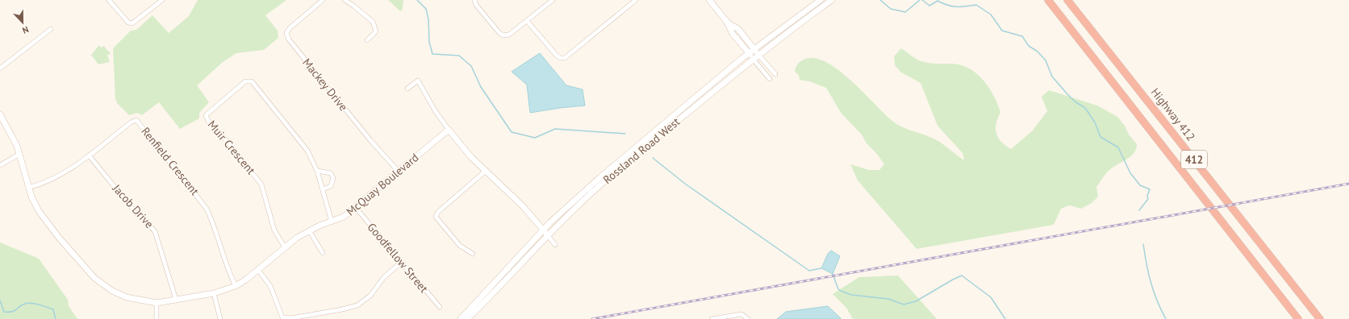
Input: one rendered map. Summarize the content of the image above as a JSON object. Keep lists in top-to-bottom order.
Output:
{
  "streets": {
    "highway": ["Highway 412", "412"],
    "main road": ["Rossland Road West", "McQuay Boulevard"],
    "street": [
      "Mackey Drive",
      "Muir Crescent",
      "Renfield Crescent",
      "Jacob Drive",
      "Goodfellow Street"
    ]
  },
  "crossings": [
    ["Mackey Drive", "McQuay Boulevard"],
    ["Muir Crescent", "McQuay Boulevard"],
    ["Renfield Crescent", "McQuay Boulevard"],
    ["Renfield Crescent", "Jacob Drive"],
    ["McQuay Boulevard", "Jacob Drive"],
    ["McQuay Boulevard", "Goodfellow Street"]
  ],
  "north": "bottom"
}
